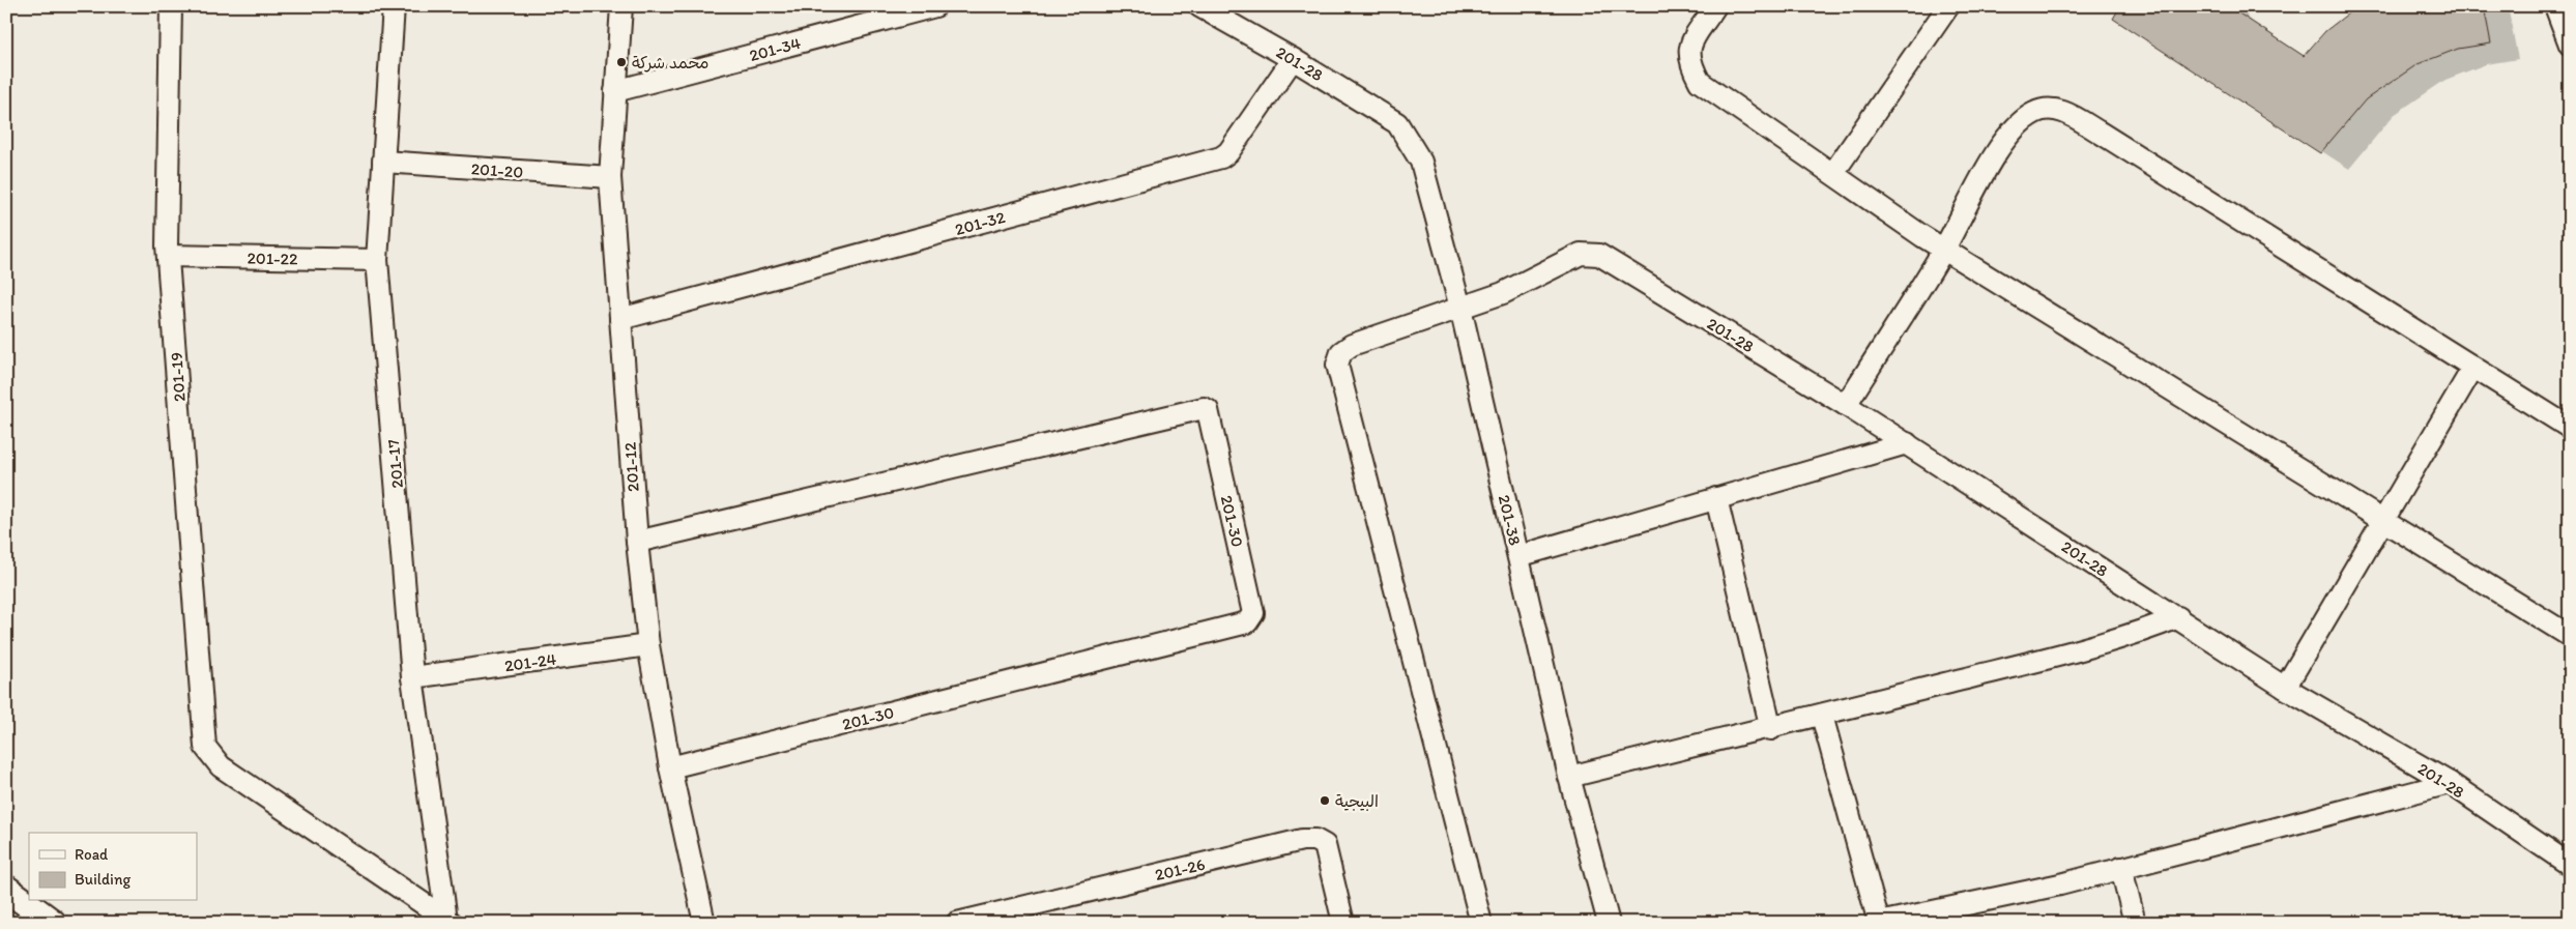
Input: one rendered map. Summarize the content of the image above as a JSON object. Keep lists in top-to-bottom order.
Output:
{
  "streets": {
    "street": [
      "201-34",
      "201-28",
      "201-20",
      "201-32",
      "201-22",
      "201-19",
      "201-17",
      "201-12",
      "201-38",
      "201-30",
      "201-24",
      "201-26"
    ]
  },
  "crossings": [
    ["201-34", "201-12"],
    ["201-28", "201-32"],
    ["201-28", "201-38"],
    ["201-20", "201-17"],
    ["201-20", "201-12"],
    ["201-32", "201-12"],
    ["201-22", "201-19"],
    ["201-22", "201-17"],
    ["201-19", "201-17"],
    ["201-17", "201-24"],
    ["201-12", "201-30"],
    ["201-12", "201-24"]
  ],
  "places": ["محمد شركة", "البيجية"],
  "legend": ["Road", "Building"]
}
